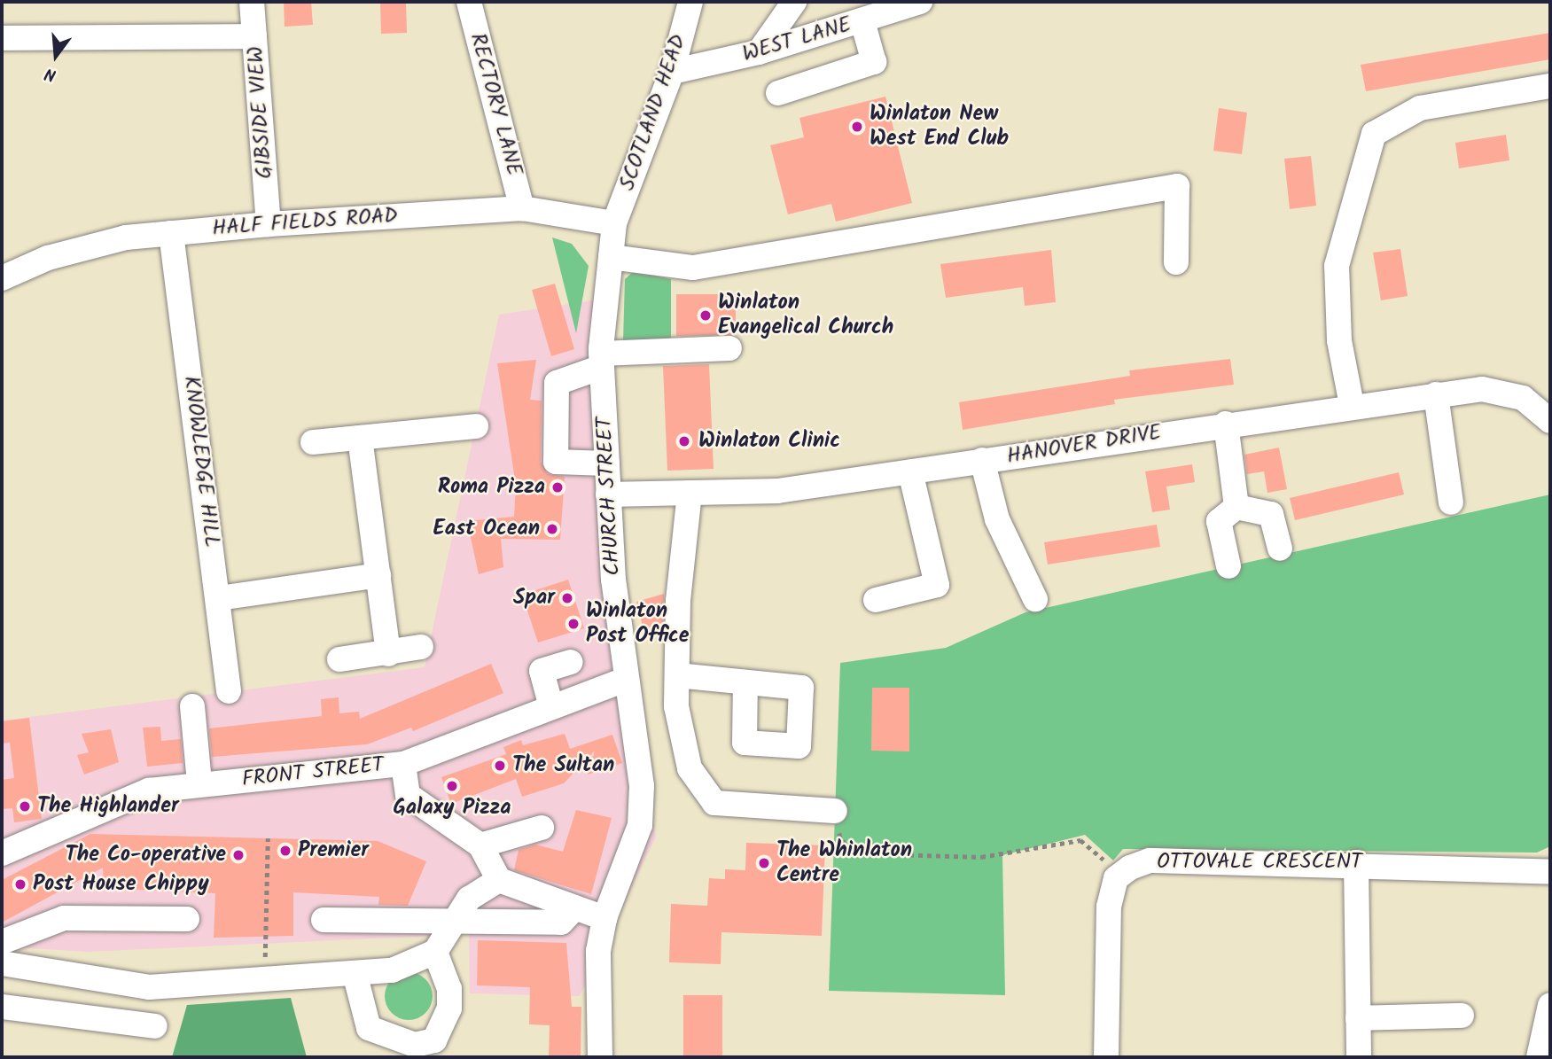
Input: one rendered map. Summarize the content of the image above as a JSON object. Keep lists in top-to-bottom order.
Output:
{
  "streets": {
    "street": [
      "WEST LANE",
      "RECTORY LANE",
      "GIBSIDE VIEW",
      "SCOTLAND HEAD",
      "HALF FIELDS ROAD",
      "HANOVER DRIVE",
      "KNOWLEDGE HILL",
      "CHURCH STREET",
      "FRONT STREET",
      "OTTOVALE CRESCENT"
    ]
  },
  "crossings": [
    ["WEST LANE", "SCOTLAND HEAD"],
    ["RECTORY LANE", "HALF FIELDS ROAD"],
    ["GIBSIDE VIEW", "HALF FIELDS ROAD"],
    ["SCOTLAND HEAD", "HALF FIELDS ROAD"],
    ["SCOTLAND HEAD", "CHURCH STREET"],
    ["HALF FIELDS ROAD", "KNOWLEDGE HILL"],
    ["HALF FIELDS ROAD", "CHURCH STREET"],
    ["HANOVER DRIVE", "CHURCH STREET"],
    ["CHURCH STREET", "FRONT STREET"]
  ],
  "places": [
    "Winlaton New West End Club",
    "Winlaton Evangelical Church",
    "Winlaton Clinic",
    "Roma Pizza",
    "East Ocean",
    "Spar",
    "Winlaton Post Office",
    "The Sultan",
    "Galaxy Pizza",
    "The Highlander",
    "Premier",
    "The Co-operative",
    "The Whinlaton Centre",
    "Post House Chippy"
  ],
  "north": "bottom"
}
